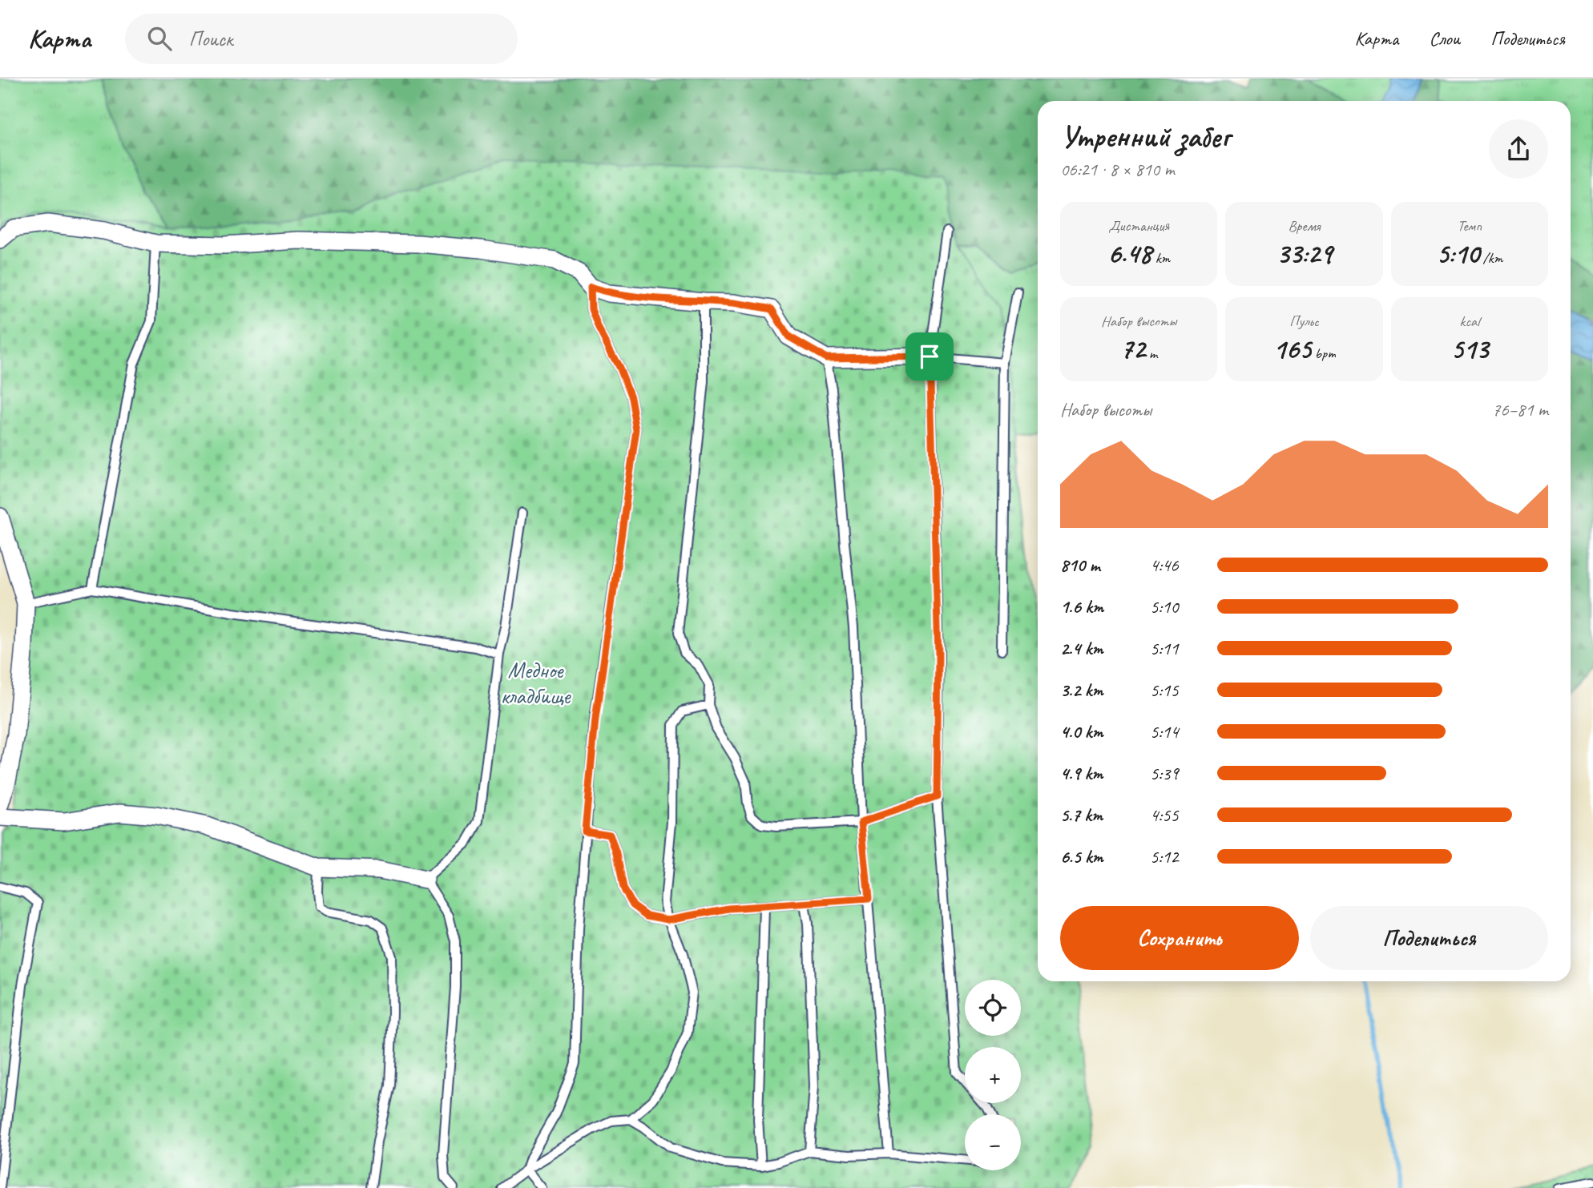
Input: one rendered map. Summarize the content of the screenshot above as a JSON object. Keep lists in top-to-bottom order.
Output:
{
  "parks": ["Медное кладбище"],
  "page": {
    "header": "Карта",
    "search": "Поиск",
    "nav": ["Карта", "Слои", "Поделиться"],
    "heading": ["Утренний забег", "06:21 · 8 × 810 m"],
    "stats": [
      ["Дистанция", "6.48 km"],
      ["Время", "33:29"],
      ["Темп", "5:10 /km"],
      ["Набор высоты", "72 m"],
      ["Пульс", "165 bpm"],
      ["kcal", "513"]
    ],
    "chart": ["Набор высоты", "76–81 m"],
    "list": [
      {
        "name": "810 m",
        "note": "4:46"
      },
      {
        "name": "1.6 km",
        "note": "5:10"
      },
      {
        "name": "2.4 km",
        "note": "5:11"
      },
      {
        "name": "3.2 km",
        "note": "5:15"
      },
      {
        "name": "4.0 km",
        "note": "5:14"
      },
      {
        "name": "4.9 km",
        "note": "5:39"
      },
      {
        "name": "5.7 km",
        "note": "4:55"
      },
      {
        "name": "6.5 km",
        "note": "5:12"
      }
    ],
    "buttons": ["Сохранить", "Поделиться"],
    "map_buttons": ["+", "−"]
  }
}
